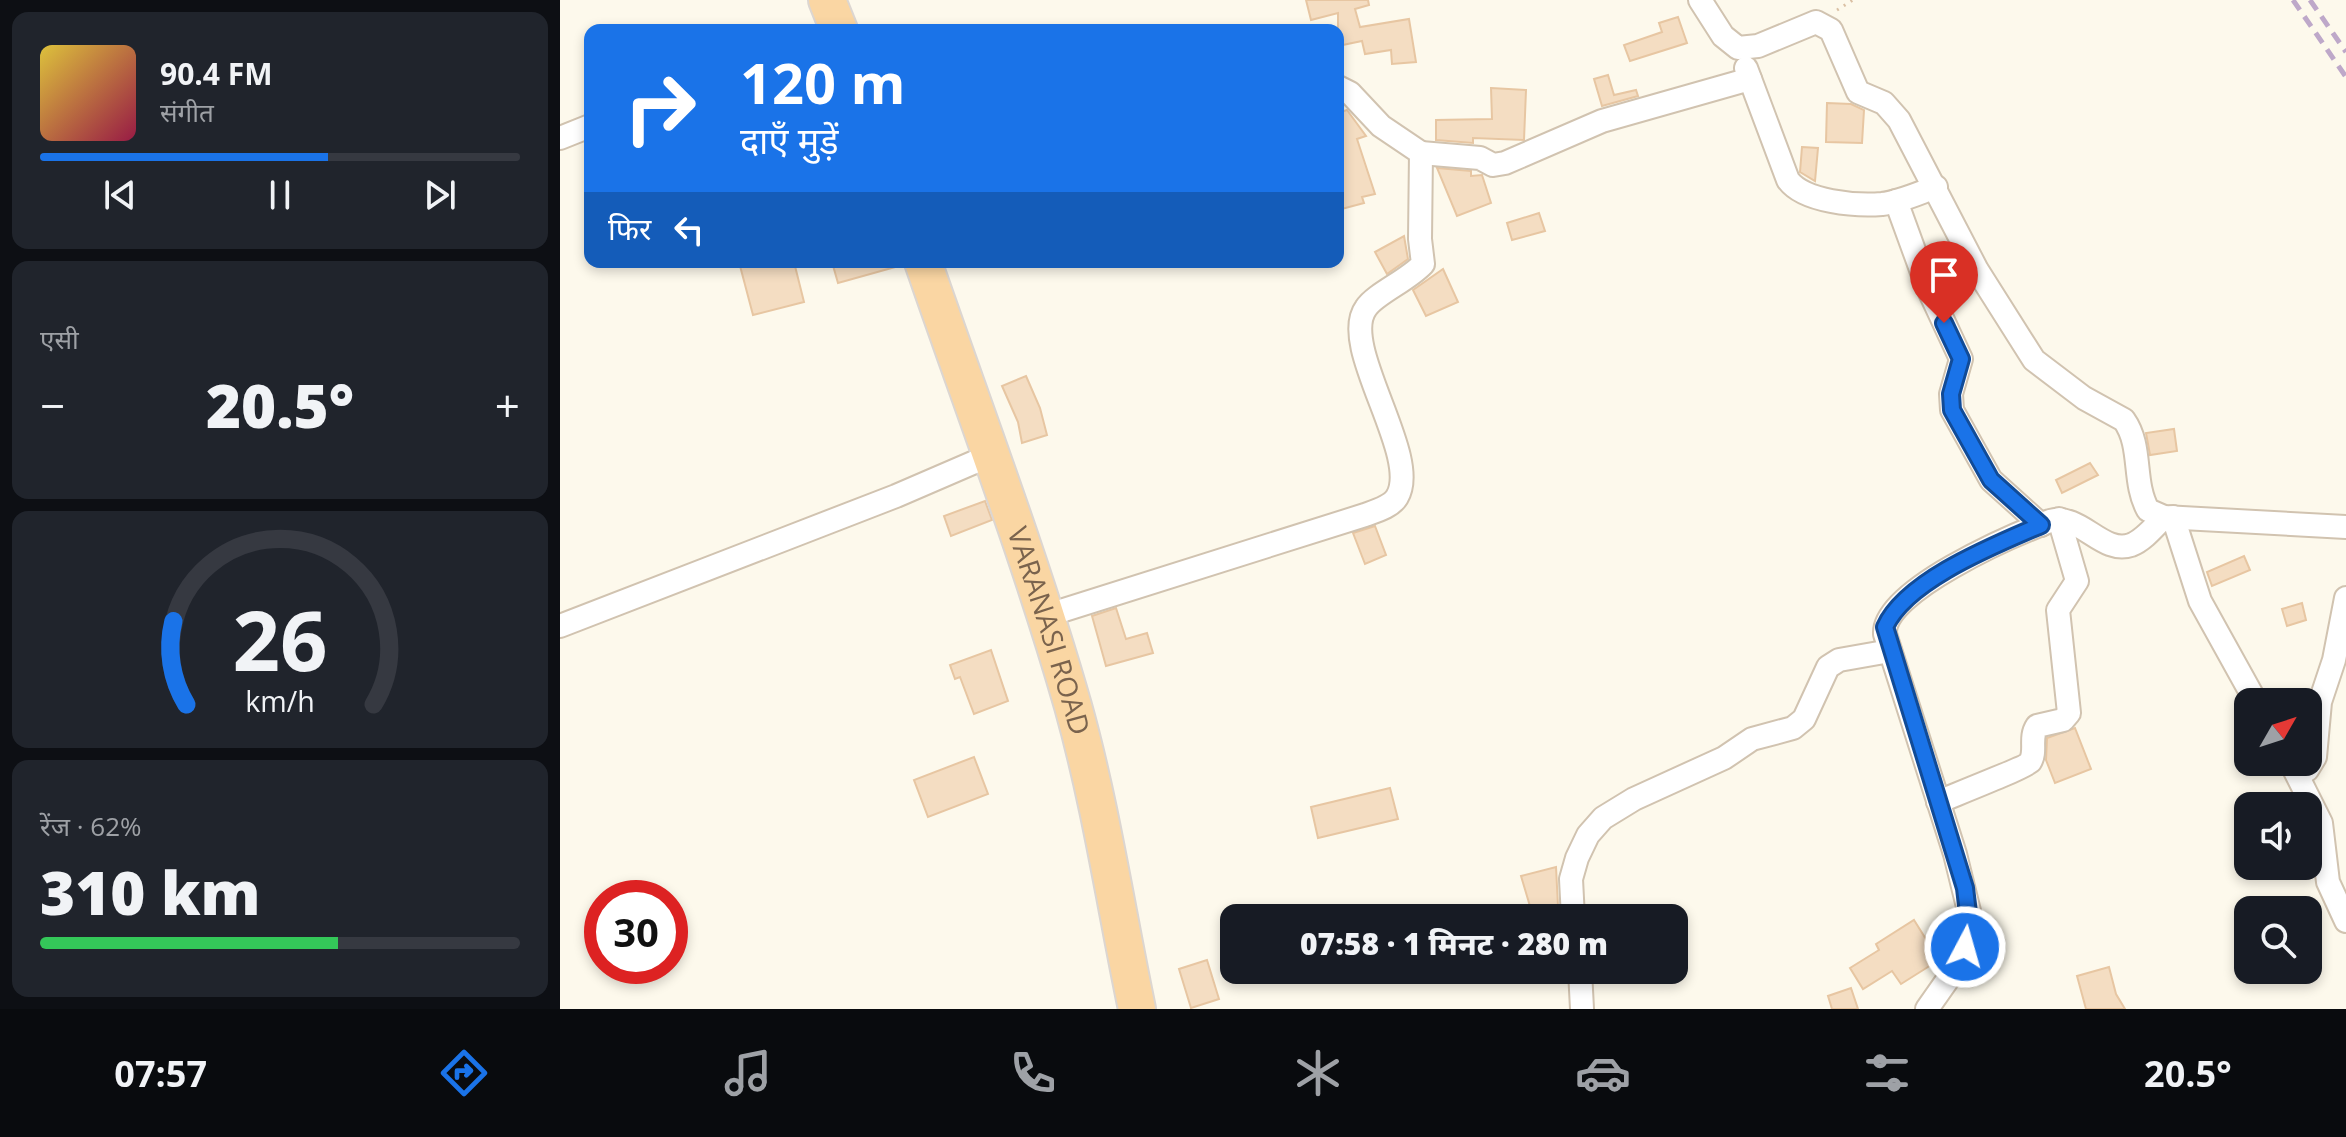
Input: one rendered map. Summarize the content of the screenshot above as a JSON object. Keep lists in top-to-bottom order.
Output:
{
  "streets": {
    "highway": ["VARANASI ROAD"]
  },
  "north": "top right",
  "page": {
    "turn": ["120 m", "दाएँ मुड़ें"],
    "song": ["90.4 FM", "संगीत"],
    "then": "फिर",
    "tile": [
      "एसी",
      ["रेंज · 62%", "310 km"]
    ],
    "heat": ["−", "20.5°", "+"],
    "limit": "30",
    "trip": "07:58 · 1 मिनट · 280 m",
    "tabs": ["07:57", "20.5°"],
    "gauge": ["26", "km/h"]
  }
}
